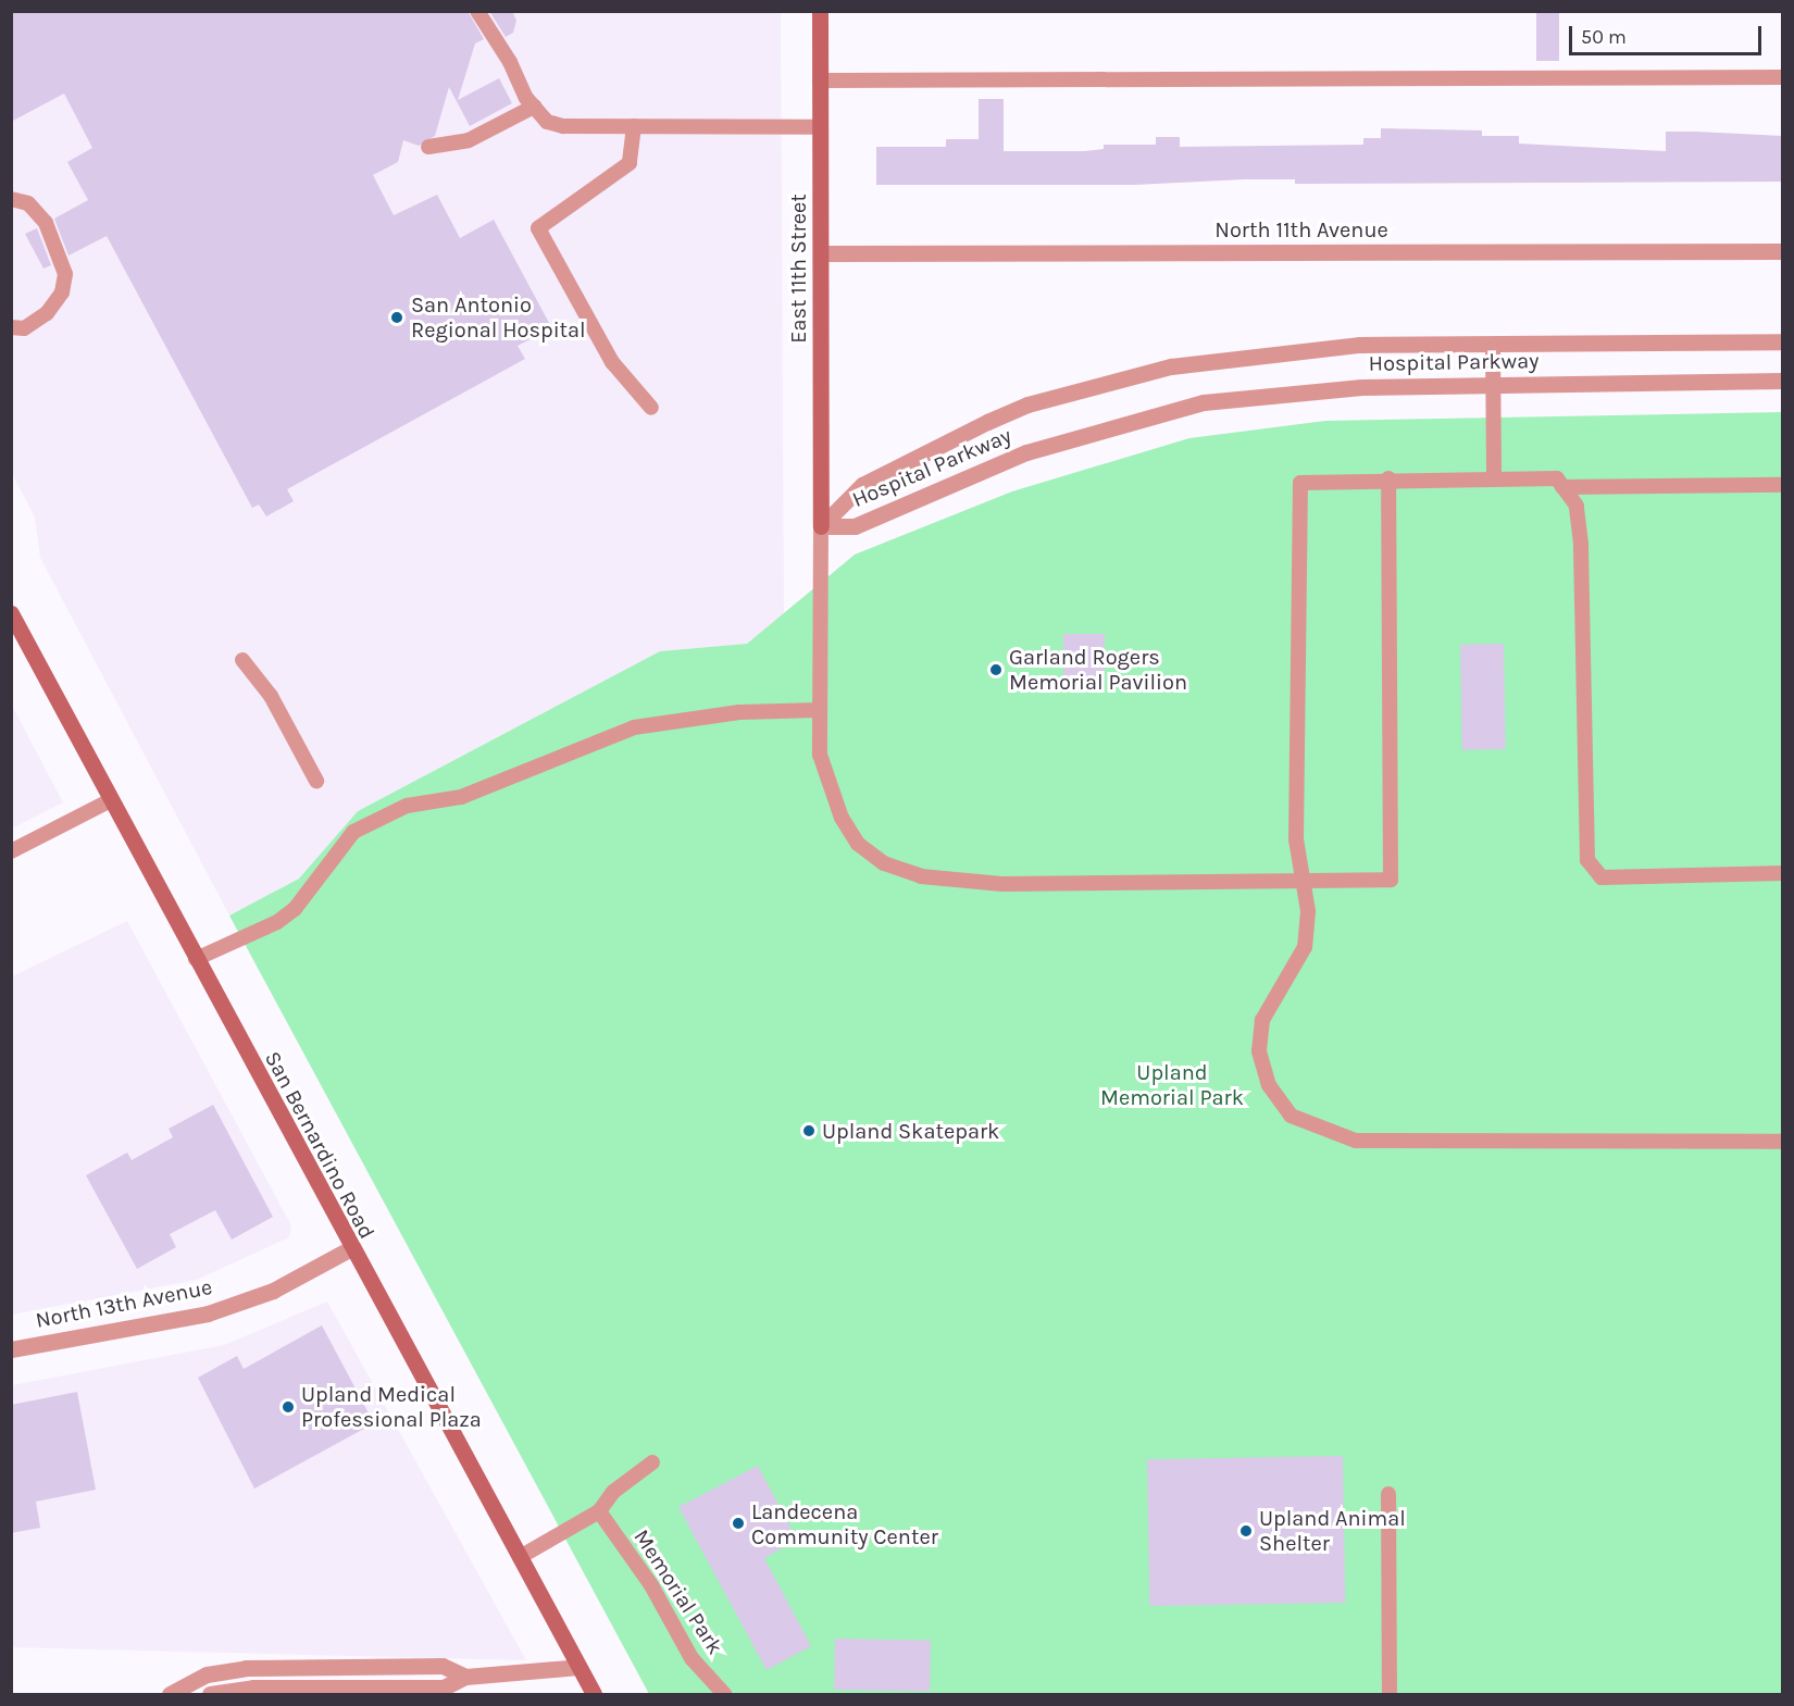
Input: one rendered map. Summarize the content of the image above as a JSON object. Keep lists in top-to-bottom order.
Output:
{
  "streets": {
    "street": [
      "North 11th Avenue",
      "East 11th Street",
      "Hospital Parkway",
      "San Bernardino Road",
      "North 13th Avenue"
    ],
    "lane": ["Memorial Park"]
  },
  "crossings": [
    ["North 11th Avenue", "East 11th Street"],
    ["East 11th Street", "Hospital Parkway"],
    ["San Bernardino Road", "North 13th Avenue"]
  ],
  "parks": ["Upland Memorial Park"],
  "places": [
    "San Antonio Regional Hospital",
    "Garland Rogers Memorial Pavilion",
    "Upland Skatepark",
    "Upland Medical Professional Plaza",
    "Landecena Community Center",
    "Upland Animal Shelter"
  ],
  "scale_bar": "50 m"
}
